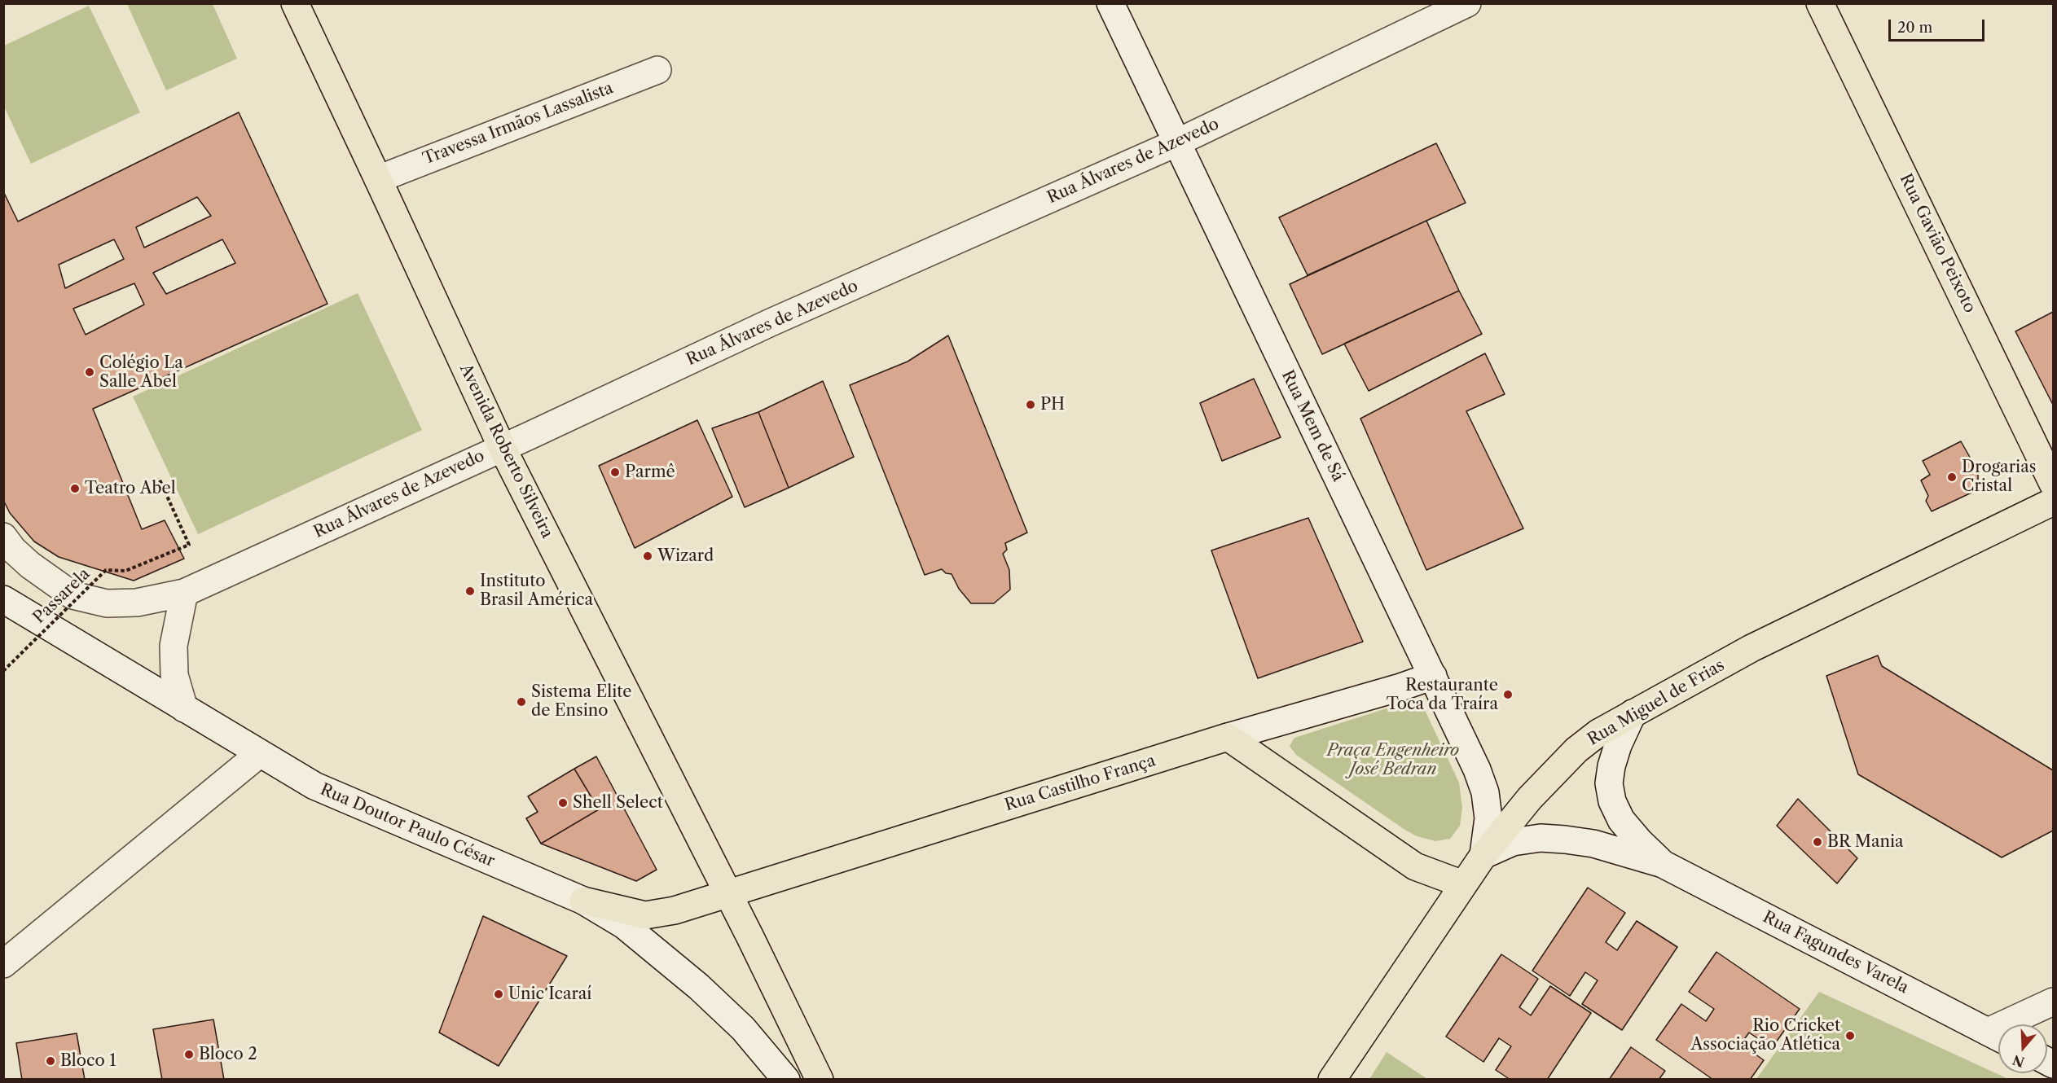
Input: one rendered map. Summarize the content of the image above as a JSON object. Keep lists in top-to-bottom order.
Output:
{
  "streets": {
    "main road": [
      "Travessa Irmãos Lassalista",
      "Rua Álvares de Azevedo",
      "Rua Gavião Peixoto",
      "Rua Mem de Sá",
      "Avenida Roberto Silveira",
      "Rua Miguel de Frias",
      "Rua Castilho França",
      "Rua Doutor Paulo César",
      "Rua Fagundes Varela"
    ],
    "path": ["Passarela"]
  },
  "crossings": [
    ["Travessa Irmãos Lassalista", "Avenida Roberto Silveira"],
    ["Rua Álvares de Azevedo", "Rua Mem de Sá"],
    ["Rua Álvares de Azevedo", "Avenida Roberto Silveira"],
    ["Rua Mem de Sá", "Rua Miguel de Frias"],
    ["Rua Mem de Sá", "Rua Castilho França"],
    ["Rua Mem de Sá", "Rua Fagundes Varela"],
    ["Avenida Roberto Silveira", "Rua Castilho França"],
    ["Rua Miguel de Frias", "Rua Fagundes Varela"],
    ["Rua Castilho França", "Rua Doutor Paulo César"]
  ],
  "parks": ["Praça Engenheiro José Bedran"],
  "places": [
    "Colégio La Salle Abel",
    "PH",
    "Parmê",
    "Drogarias Cristal",
    "Teatro Abel",
    "Wizard",
    "Instituto Brasil América",
    "Restaurante Toca da Traíra",
    "Sistema Elite de Ensino",
    "Shell Select",
    "BR Mania",
    "Unic Icaraí",
    "Rio Cricket Associação Atlética",
    "Bloco 2",
    "Bloco 1"
  ],
  "scale_bar": "20 m",
  "north": "bottom"
}
